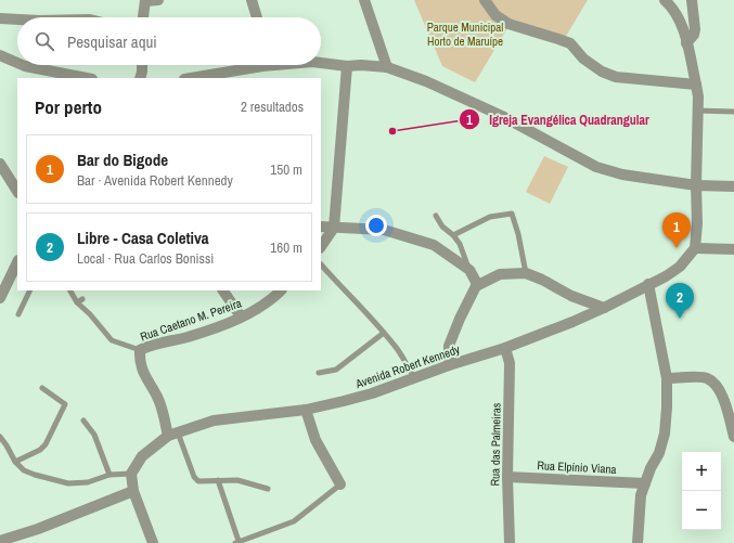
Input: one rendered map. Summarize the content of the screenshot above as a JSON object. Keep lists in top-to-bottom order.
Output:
{
  "streets": {
    "street": [
      "Rua Caetano M. Pereira",
      "Avenida Robert Kennedy",
      "Rua das Palmeiras",
      "Rua Elpínio Viana"
    ]
  },
  "crossings": [
    ["Rua Caetano M. Pereira", "Avenida Robert Kennedy"],
    ["Avenida Robert Kennedy", "Rua das Palmeiras"],
    ["Rua das Palmeiras", "Rua Elpínio Viana"]
  ],
  "parks": ["Parque Municipal Horto de Maruípe"],
  "places": ["Igreja Evangélica Quadrangular"],
  "page": {
    "search": "Pesquisar aqui",
    "heading": ["Por perto", "2 resultados"],
    "list": [
      {
        "mark": "1",
        "name": "Bar do Bigode",
        "note": "Bar · Avenida Robert Kennedy",
        "value": "150 m"
      },
      {
        "mark": "2",
        "name": "Libre - Casa Coletiva",
        "note": "Local · Rua Carlos Bonissi",
        "value": "160 m"
      }
    ],
    "pins": ["1", "2"],
    "map_buttons": ["+", "−"]
  }
}
